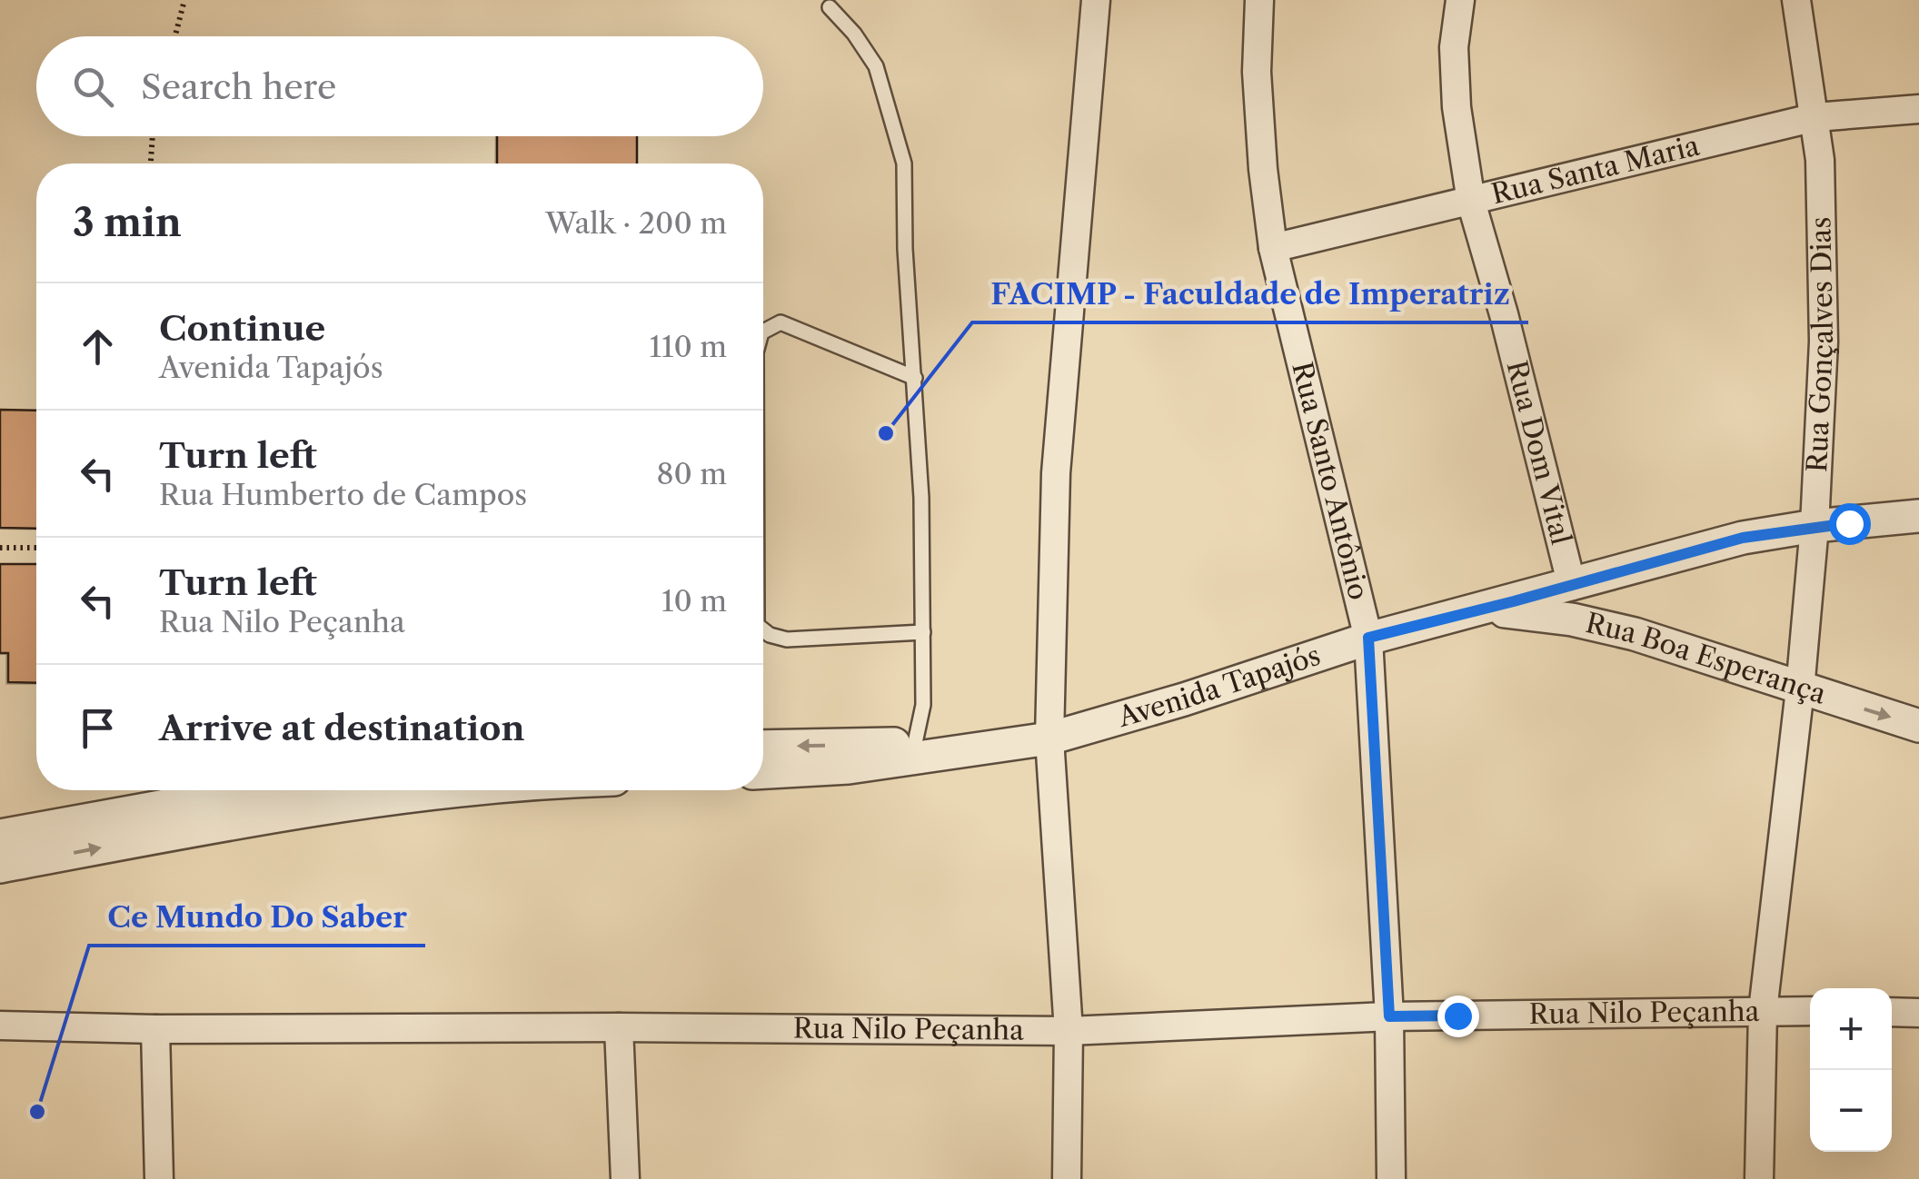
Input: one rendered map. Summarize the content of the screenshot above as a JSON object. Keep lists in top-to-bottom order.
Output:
{
  "streets": {
    "street": [
      "Rua Santa Maria",
      "Rua Gonçalves Dias",
      "Rua Dom Vital",
      "Rua Santo Antônio",
      "Rua Boa Esperança",
      "Avenida Tapajós",
      "Rua Nilo Peçanha"
    ]
  },
  "crossings": [
    ["Rua Santa Maria", "Rua Gonçalves Dias"],
    ["Rua Santa Maria", "Rua Dom Vital"],
    ["Rua Santa Maria", "Rua Santo Antônio"],
    ["Rua Gonçalves Dias", "Rua Boa Esperança"],
    ["Rua Gonçalves Dias", "Avenida Tapajós"],
    ["Rua Gonçalves Dias", "Rua Nilo Peçanha"],
    ["Rua Dom Vital", "Avenida Tapajós"],
    ["Rua Santo Antônio", "Avenida Tapajós"],
    ["Rua Santo Antônio", "Rua Nilo Peçanha"],
    ["Rua Boa Esperança", "Avenida Tapajós"]
  ],
  "places": ["FACIMP - Faculdade de Imperatriz", "Ce Mundo Do Saber"],
  "page": {
    "search": "Search here",
    "heading": ["3 min", "Walk · 200 m"],
    "list": [
      ["Continue", "Avenida Tapajós", "110 m"],
      ["Turn left", "Rua Humberto de Campos", "80 m"],
      ["Turn left", "Rua Nilo Peçanha", "10 m"],
      "Arrive at destination"
    ],
    "map_buttons": ["+", "−"]
  }
}
